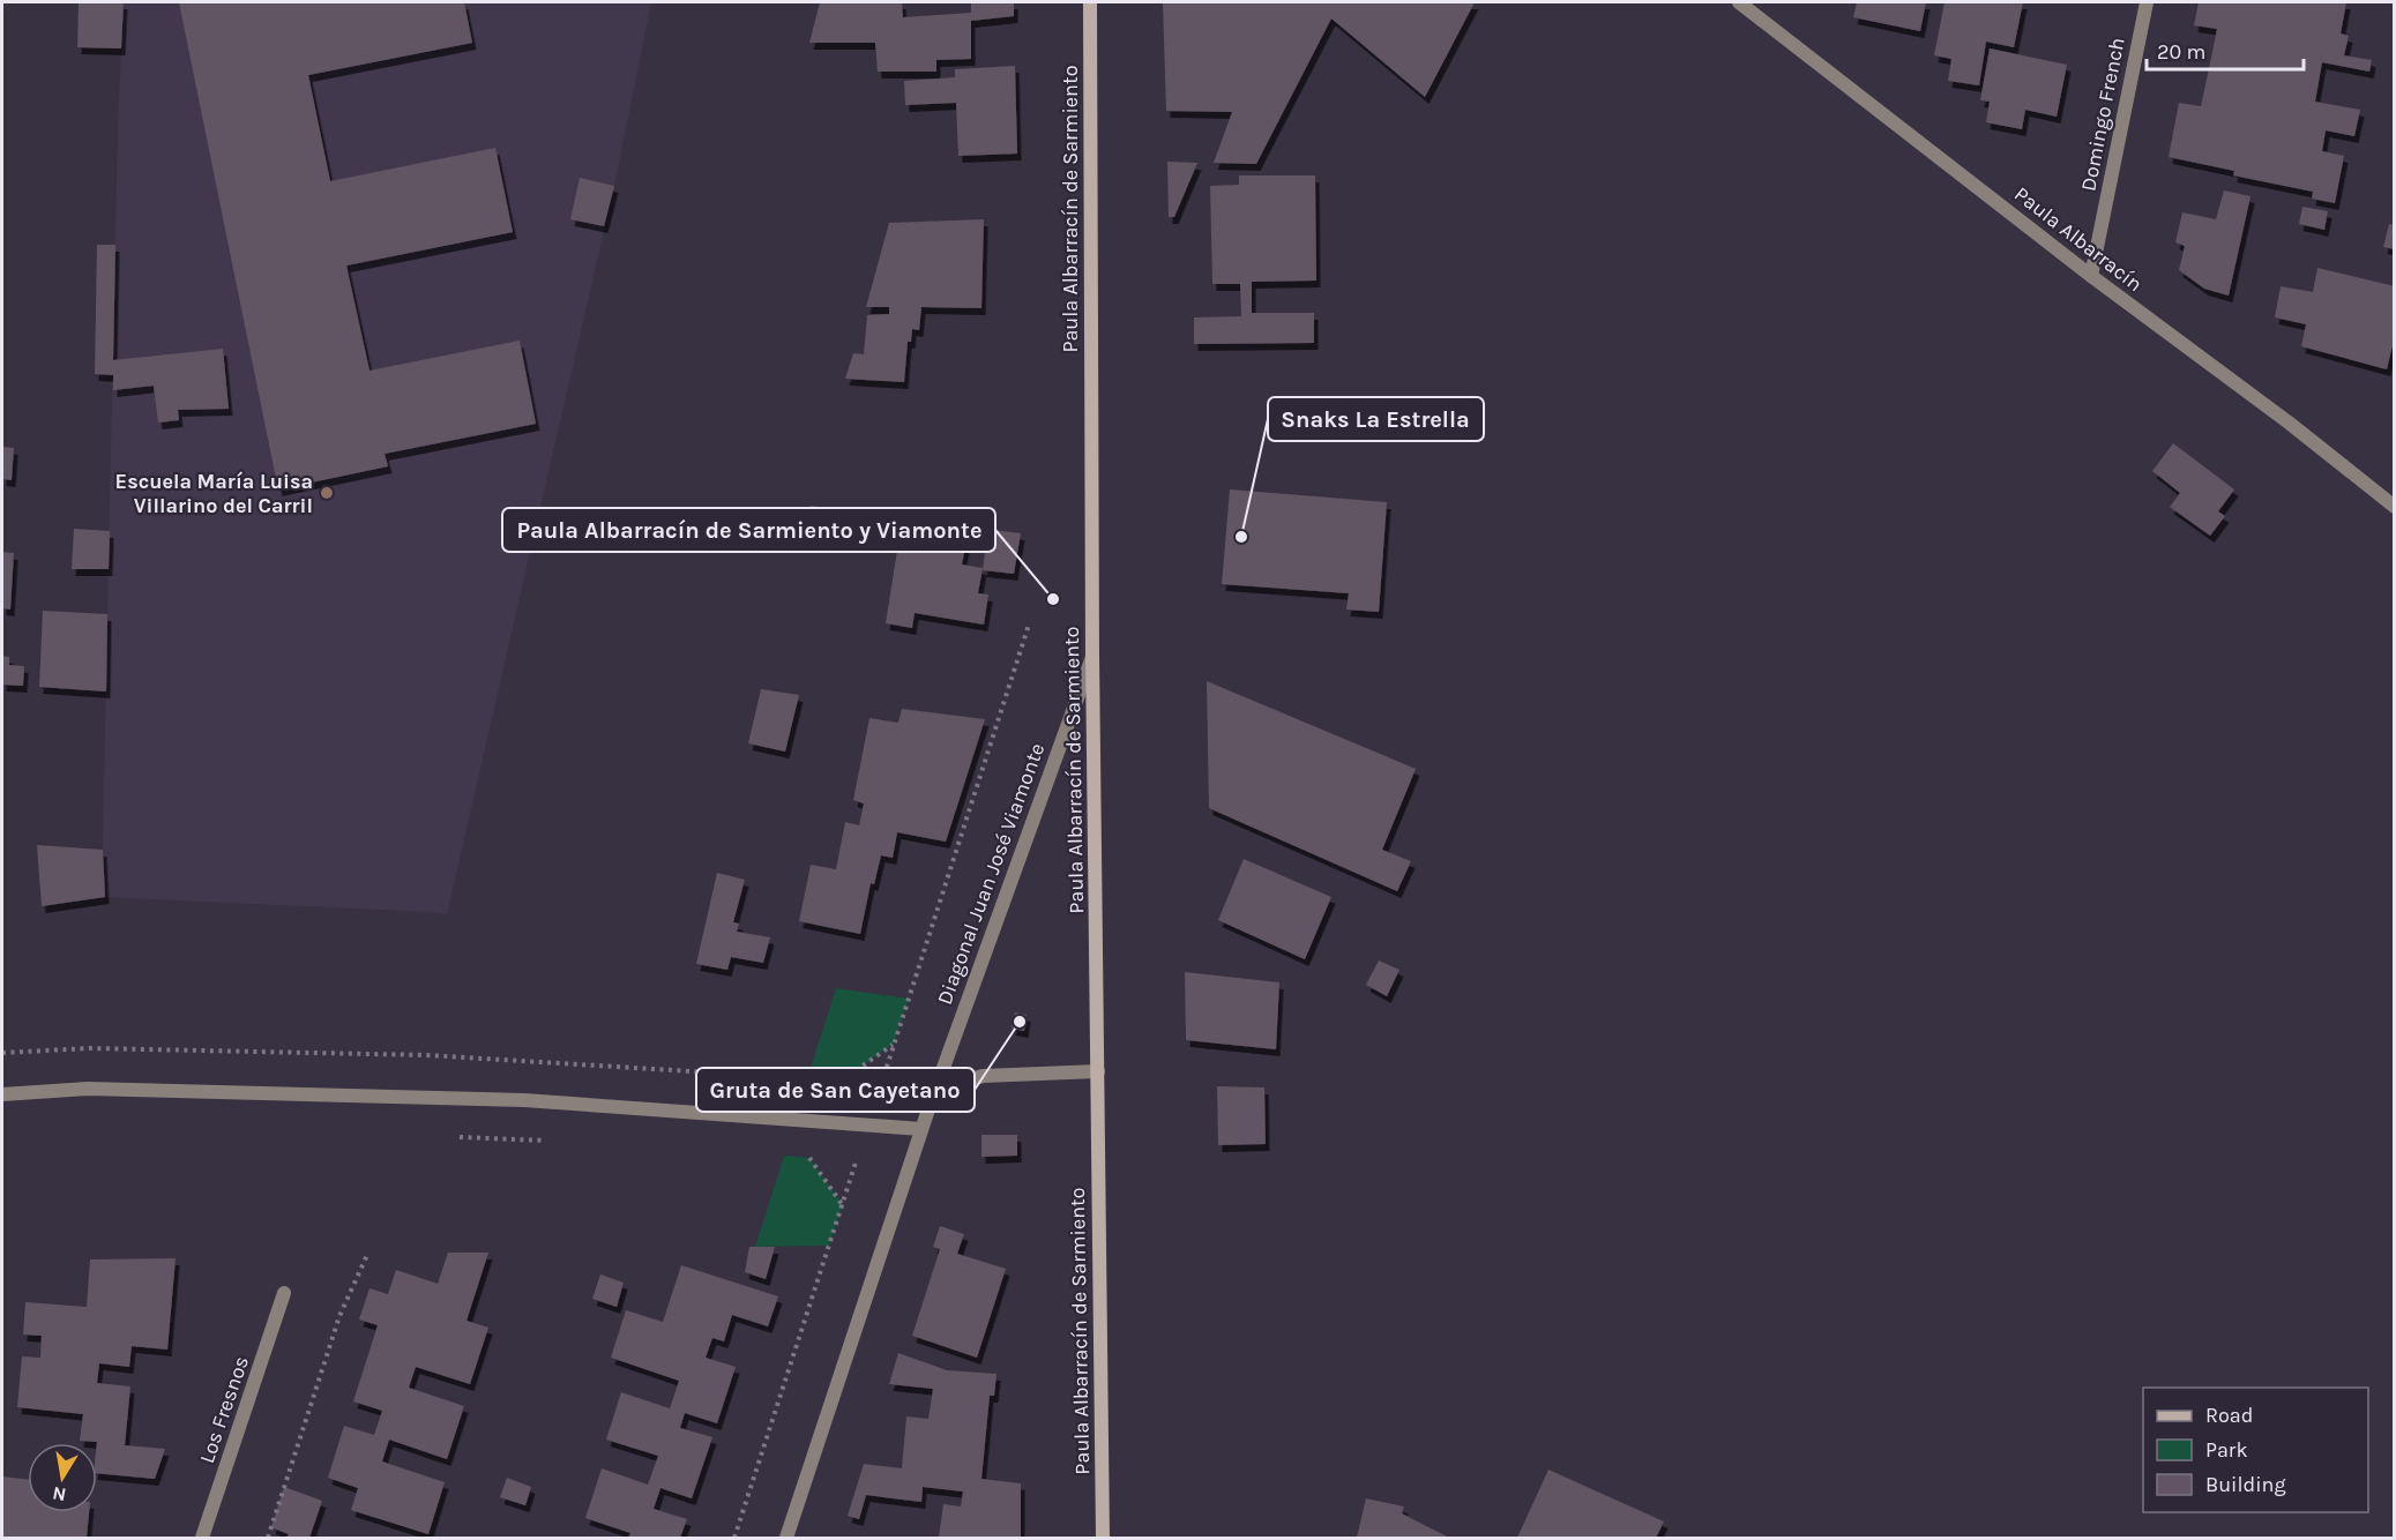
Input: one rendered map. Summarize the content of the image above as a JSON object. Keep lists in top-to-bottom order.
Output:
{
  "streets": {
    "main road": ["Paula Albarracín de Sarmiento"],
    "street": [
      "Domingo French",
      "Paula Albarracín",
      "Diagonal Juan José Viamonte",
      "Los Fresnos"
    ]
  },
  "crossings": [
    ["Domingo French", "Paula Albarracín"],
    ["Paula Albarracín de Sarmiento", "Diagonal Juan José Viamonte"]
  ],
  "places": [
    "Escuela María Luisa Villarino del Carril",
    "Snaks La Estrella",
    "Paula Albarracín de Sarmiento y Viamonte",
    "Gruta de San Cayetano"
  ],
  "legend": ["Road", "Park", "Building"],
  "scale_bar": "20 m",
  "north": "bottom"
}
